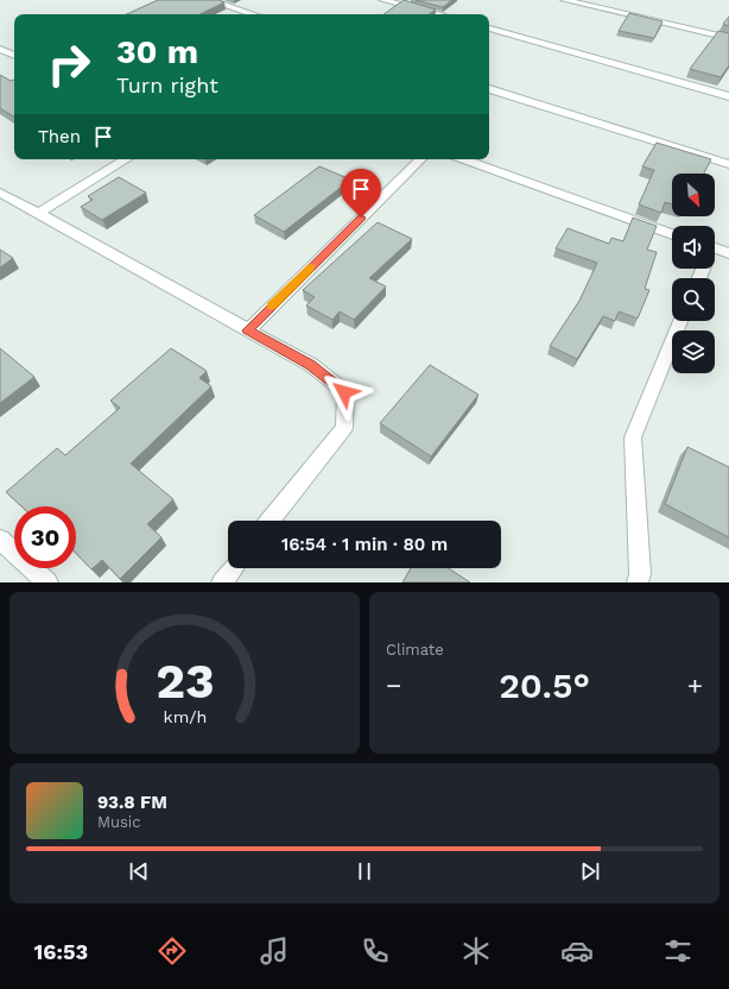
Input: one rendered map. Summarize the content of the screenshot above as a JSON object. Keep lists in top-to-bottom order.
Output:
{
  "north": "bottom right",
  "page": {
    "turn": ["30 m", "Turn right"],
    "then": "Then",
    "limit": "30",
    "trip": "16:54 · 1 min · 80 m",
    "tile": "Climate",
    "heat": ["−", "20.5°", "+"],
    "song": ["93.8 FM", "Music"],
    "tabs": "16:53",
    "gauge": ["23", "km/h"]
  }
}
